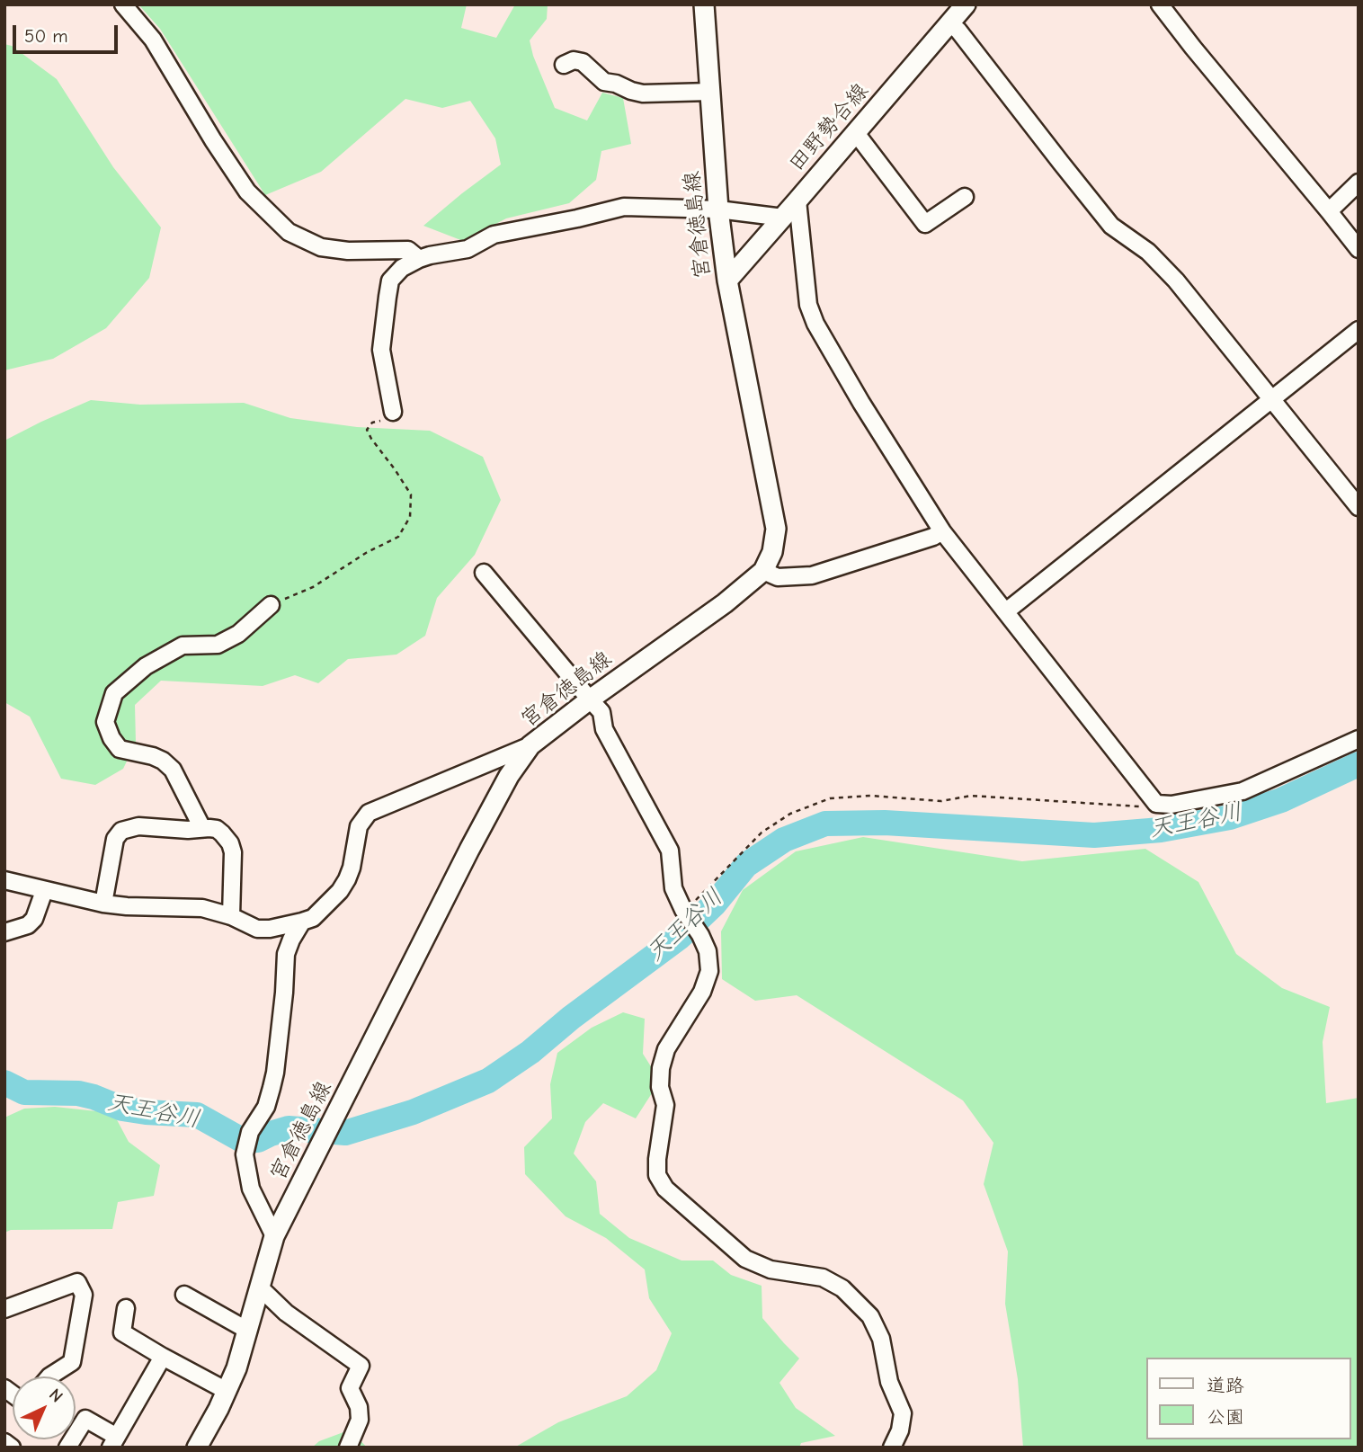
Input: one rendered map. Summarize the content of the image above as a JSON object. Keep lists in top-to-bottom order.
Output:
{
  "streets": {
    "main road": ["田野勢合線", "宮倉徳島線"]
  },
  "crossings": [
    ["田野勢合線", "宮倉徳島線"]
  ],
  "water": ["天王谷川"],
  "legend": ["道路", "公園"],
  "scale_bar": "50 m",
  "north": "top right"
}
